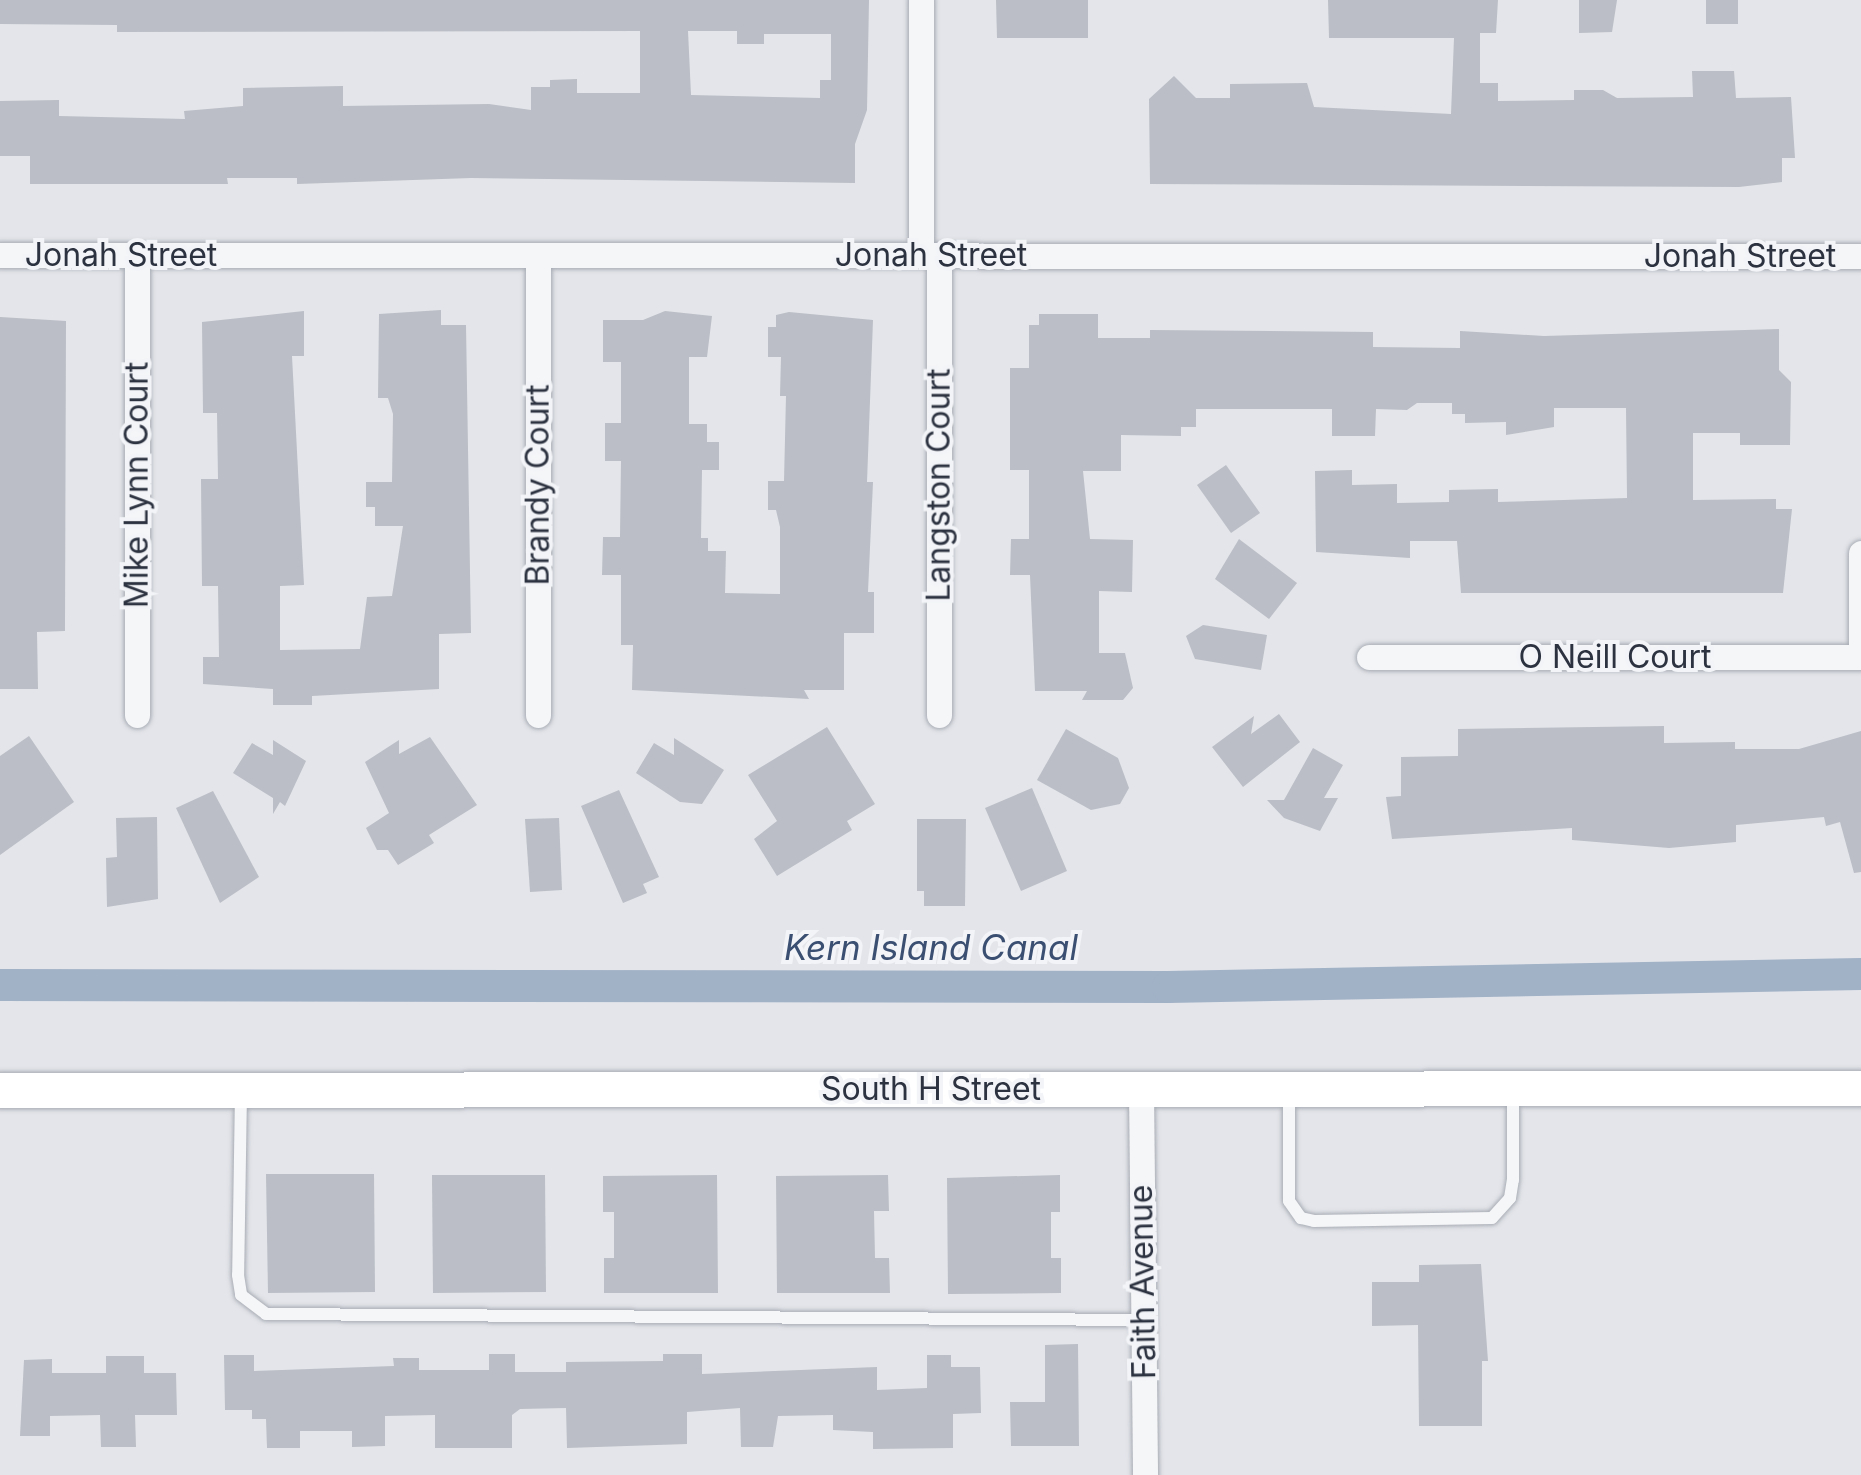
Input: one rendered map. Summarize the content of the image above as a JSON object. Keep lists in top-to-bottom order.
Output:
{
  "streets": {
    "street": [
      "Jonah Street",
      "Mike Lynn Court",
      "Brandy Court",
      "Langston Court",
      "O Neill Court",
      "South H Street",
      "Faith Avenue"
    ]
  },
  "crossings": [
    ["Jonah Street", "Mike Lynn Court"],
    ["Jonah Street", "Brandy Court"],
    ["Jonah Street", "Langston Court"],
    ["South H Street", "Faith Avenue"]
  ],
  "water": ["Kern Island Canal"]
}
